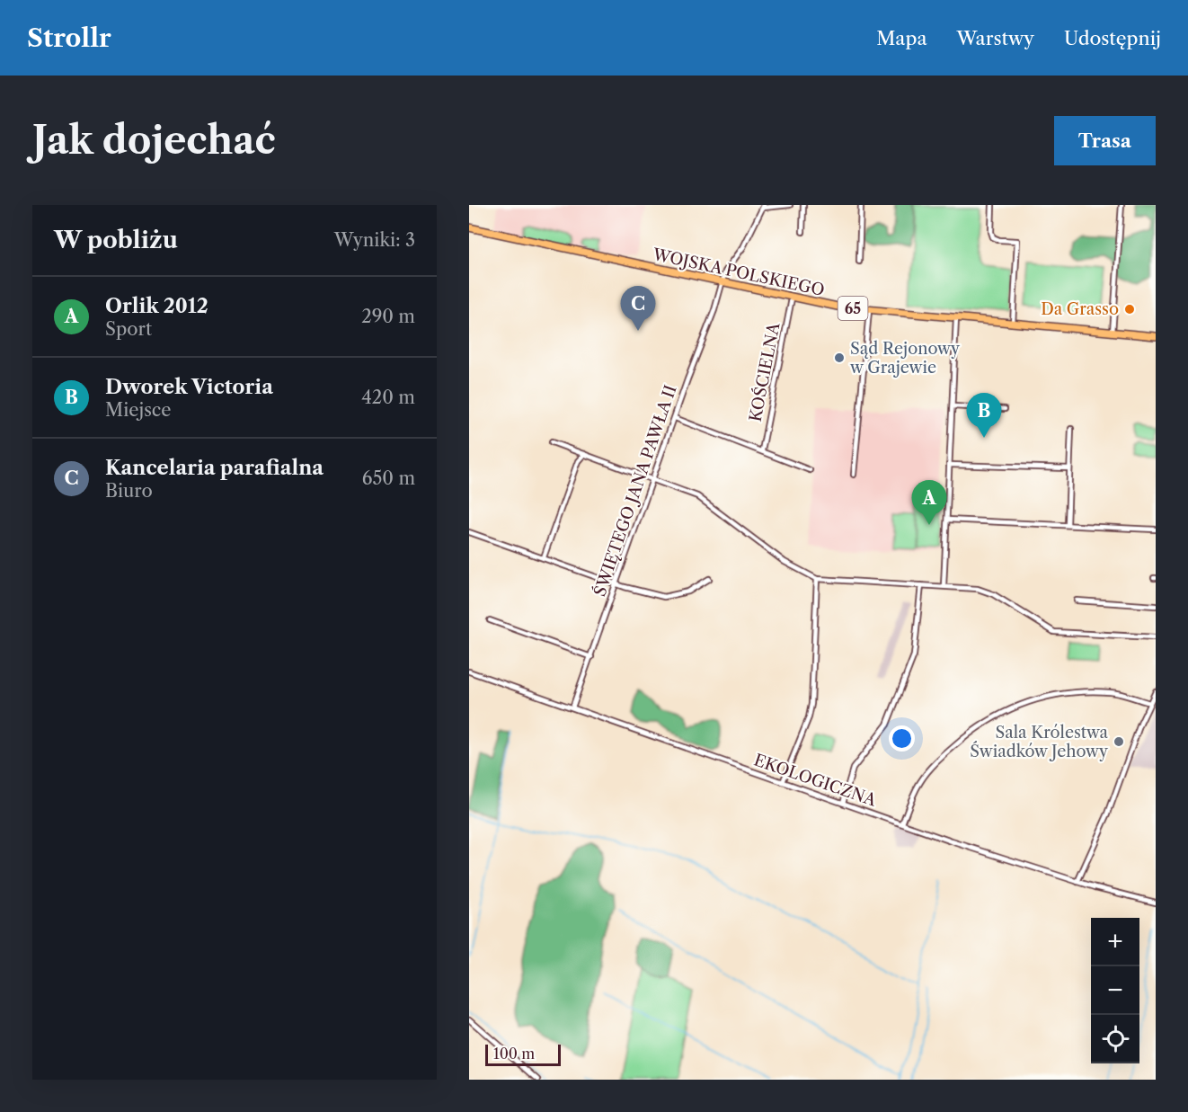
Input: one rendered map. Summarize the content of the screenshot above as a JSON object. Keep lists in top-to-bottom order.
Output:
{
  "streets": {
    "main road": ["WOJSKA POLSKIEGO", "65"],
    "street": ["KOŚCIELNA", "ŚWIĘTEGO JANA PAWŁA II", "EKOLOGICZNA"]
  },
  "crossings": [
    ["WOJSKA POLSKIEGO", "KOŚCIELNA"],
    ["WOJSKA POLSKIEGO", "ŚWIĘTEGO JANA PAWŁA II"],
    ["KOŚCIELNA", "ŚWIĘTEGO JANA PAWŁA II"],
    ["ŚWIĘTEGO JANA PAWŁA II", "EKOLOGICZNA"]
  ],
  "places": ["Da Grasso", "Sąd Rejonowy w Grajewie", "Sala Królestwa Świadków Jehowy"],
  "scale_bar": "100 m",
  "page": {
    "header": "Strollr",
    "nav": ["Mapa", "Warstwy", "Udostępnij"],
    "buttons": "Trasa",
    "title": "Jak dojechać",
    "heading": ["W pobliżu", "Wyniki: 3"],
    "list": [
      {
        "mark": "A",
        "name": "Orlik 2012",
        "note": "Sport",
        "value": "290 m"
      },
      {
        "mark": "B",
        "name": "Dworek Victoria",
        "note": "Miejsce",
        "value": "420 m"
      },
      {
        "mark": "C",
        "name": "Kancelaria parafialna",
        "note": "Biuro",
        "value": "650 m"
      }
    ],
    "pins": ["C", "B", "A"],
    "map_buttons": ["+", "−"],
    "scale": "100 m"
  }
}
